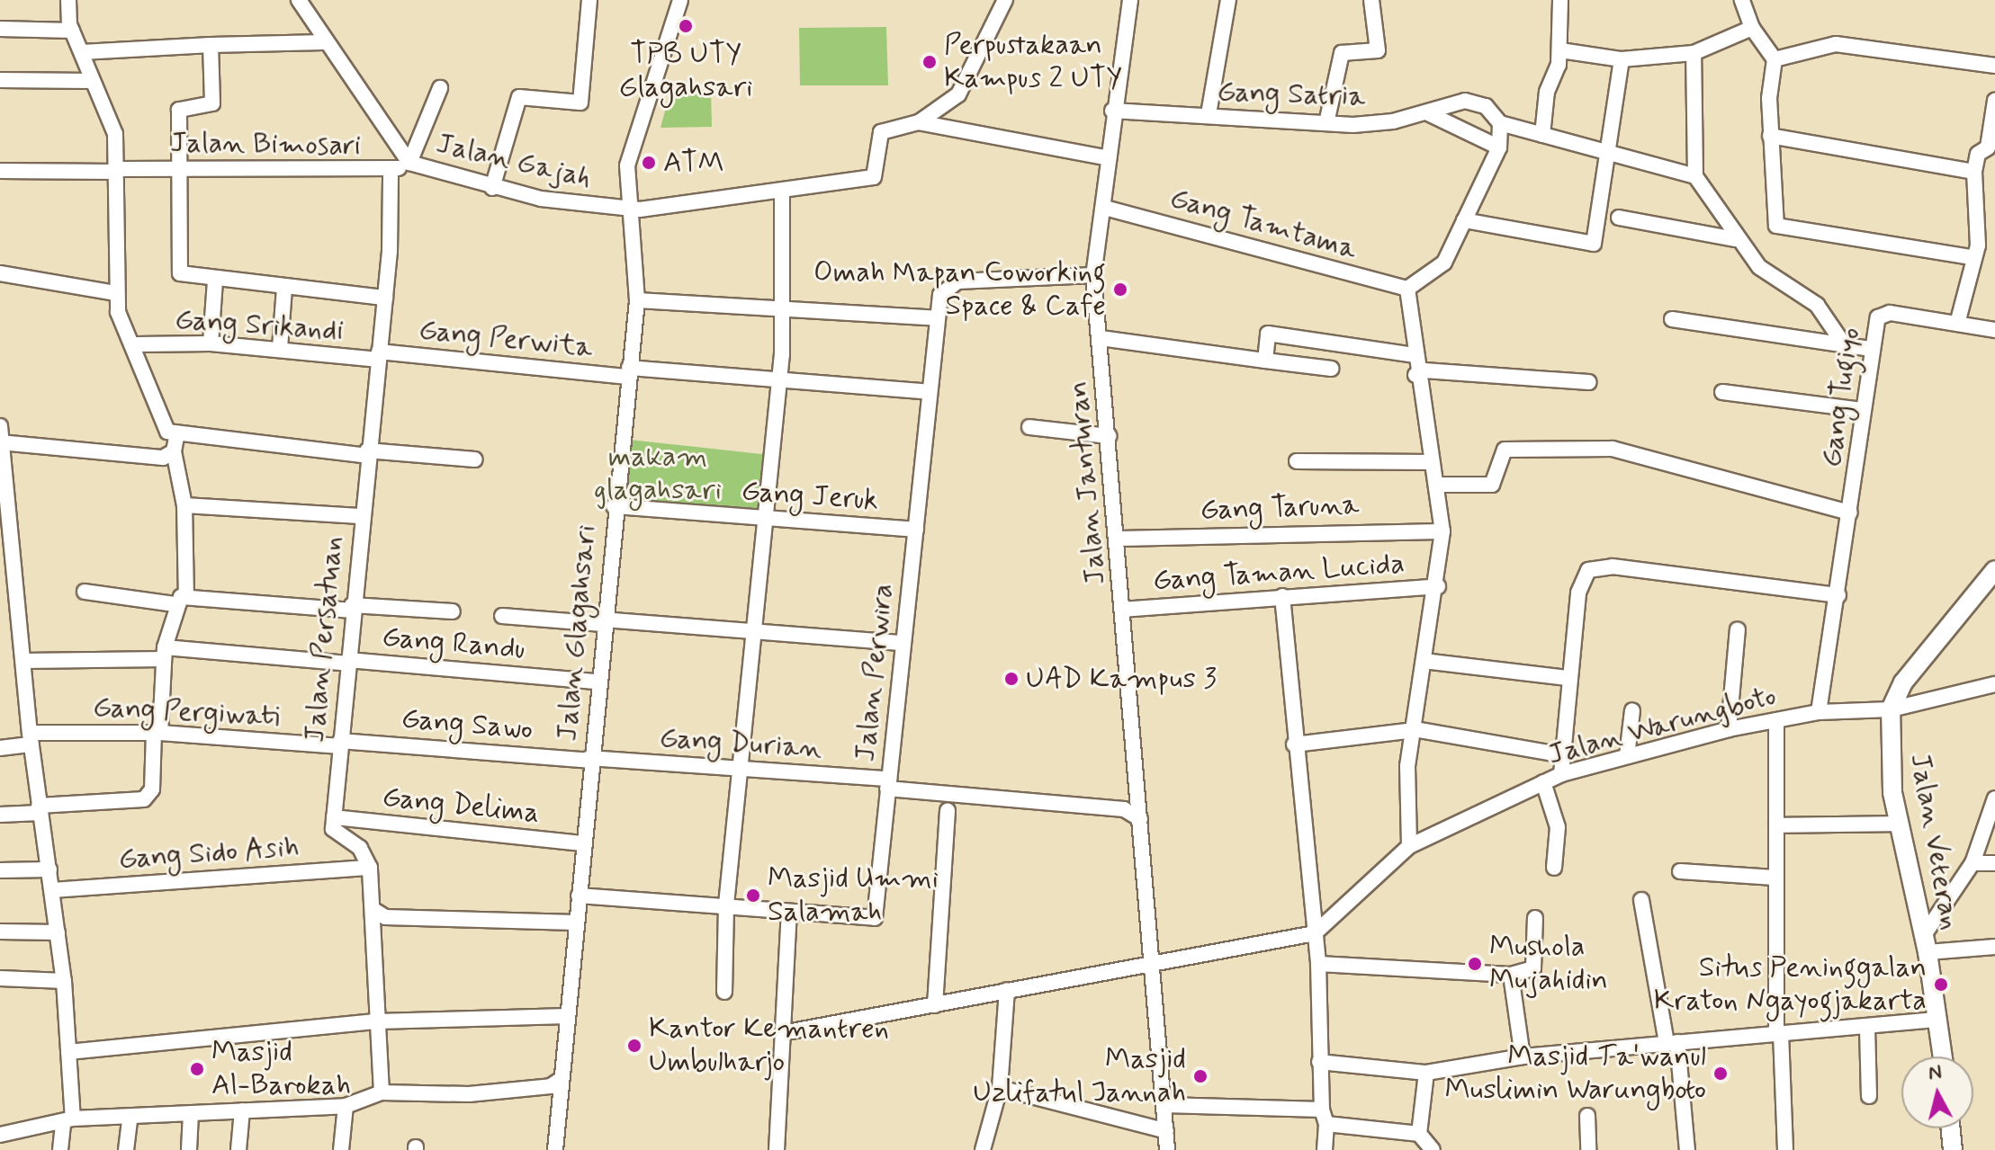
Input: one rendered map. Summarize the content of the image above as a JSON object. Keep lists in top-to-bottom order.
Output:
{
  "streets": {
    "main road": ["Jalan Veteran"],
    "street": [
      "Gang Satria",
      "Jalan Bimosari",
      "Jalan Gajah",
      "Gang Tamtama",
      "Gang Srikandi",
      "Gang Perwita",
      "Gang Tugiyo",
      "Jalan Janturan",
      "Gang Jeruk",
      "Gang Taruna",
      "Gang Taman Lucida",
      "Jalan Glagahsari",
      "Jalan Persatuan",
      "Gang Randu",
      "Jalan Perwira",
      "Gang Pergiwati",
      "Gang Sawo",
      "Jalan Warungboto",
      "Gang Durian",
      "Gang Delima",
      "Gang Sido Asih"
    ]
  },
  "crossings": [
    ["Gang Satria", "Jalan Janturan"],
    ["Jalan Bimosari", "Jalan Gajah"],
    ["Jalan Bimosari", "Jalan Persatuan"],
    ["Jalan Gajah", "Jalan Glagahsari"],
    ["Gang Tamtama", "Jalan Janturan"],
    ["Gang Srikandi", "Gang Perwita"],
    ["Gang Srikandi", "Jalan Persatuan"],
    ["Gang Perwita", "Jalan Glagahsari"],
    ["Gang Perwita", "Jalan Persatuan"],
    ["Gang Perwita", "Jalan Perwira"],
    ["Gang Tugiyo", "Jalan Warungboto"],
    ["Jalan Janturan", "Gang Taruna"],
    ["Jalan Janturan", "Gang Taman Lucida"],
    ["Jalan Janturan", "Jalan Perwira"],
    ["Jalan Janturan", "Gang Durian"],
    ["Gang Jeruk", "Jalan Glagahsari"],
    ["Gang Jeruk", "Jalan Perwira"],
    ["Jalan Glagahsari", "Gang Randu"],
    ["Jalan Glagahsari", "Jalan Perwira"],
    ["Jalan Glagahsari", "Gang Sawo"],
    ["Jalan Glagahsari", "Gang Durian"],
    ["Jalan Glagahsari", "Gang Delima"],
    ["Jalan Persatuan", "Gang Randu"],
    ["Jalan Persatuan", "Gang Pergiwati"],
    ["Jalan Persatuan", "Gang Sawo"],
    ["Jalan Persatuan", "Gang Delima"],
    ["Jalan Perwira", "Gang Durian"],
    ["Gang Pergiwati", "Gang Sawo"],
    ["Gang Sawo", "Gang Durian"],
    ["Jalan Warungboto", "Jalan Veteran"]
  ],
  "parks": ["makam glagahsari"],
  "places": [
    "TPB UTY Glagahsari",
    "Perpustakaan Kampus 2 UTY",
    "ATM",
    "Omah Mapan Coworking Space & Cafe",
    "UAD Kampus 3",
    "Masjid Ummi Salamah",
    "Mushola Mujahidin",
    "Situs Peninggalan Kraton Ngayogjakarta",
    "Kantor Kemantren Umbulharjo",
    "Masjid Al-Barokah",
    "Masjid Ta'wanul Muslimin Warungboto",
    "Masjid Uzlifatul Jannah"
  ],
  "north": "top"
}
